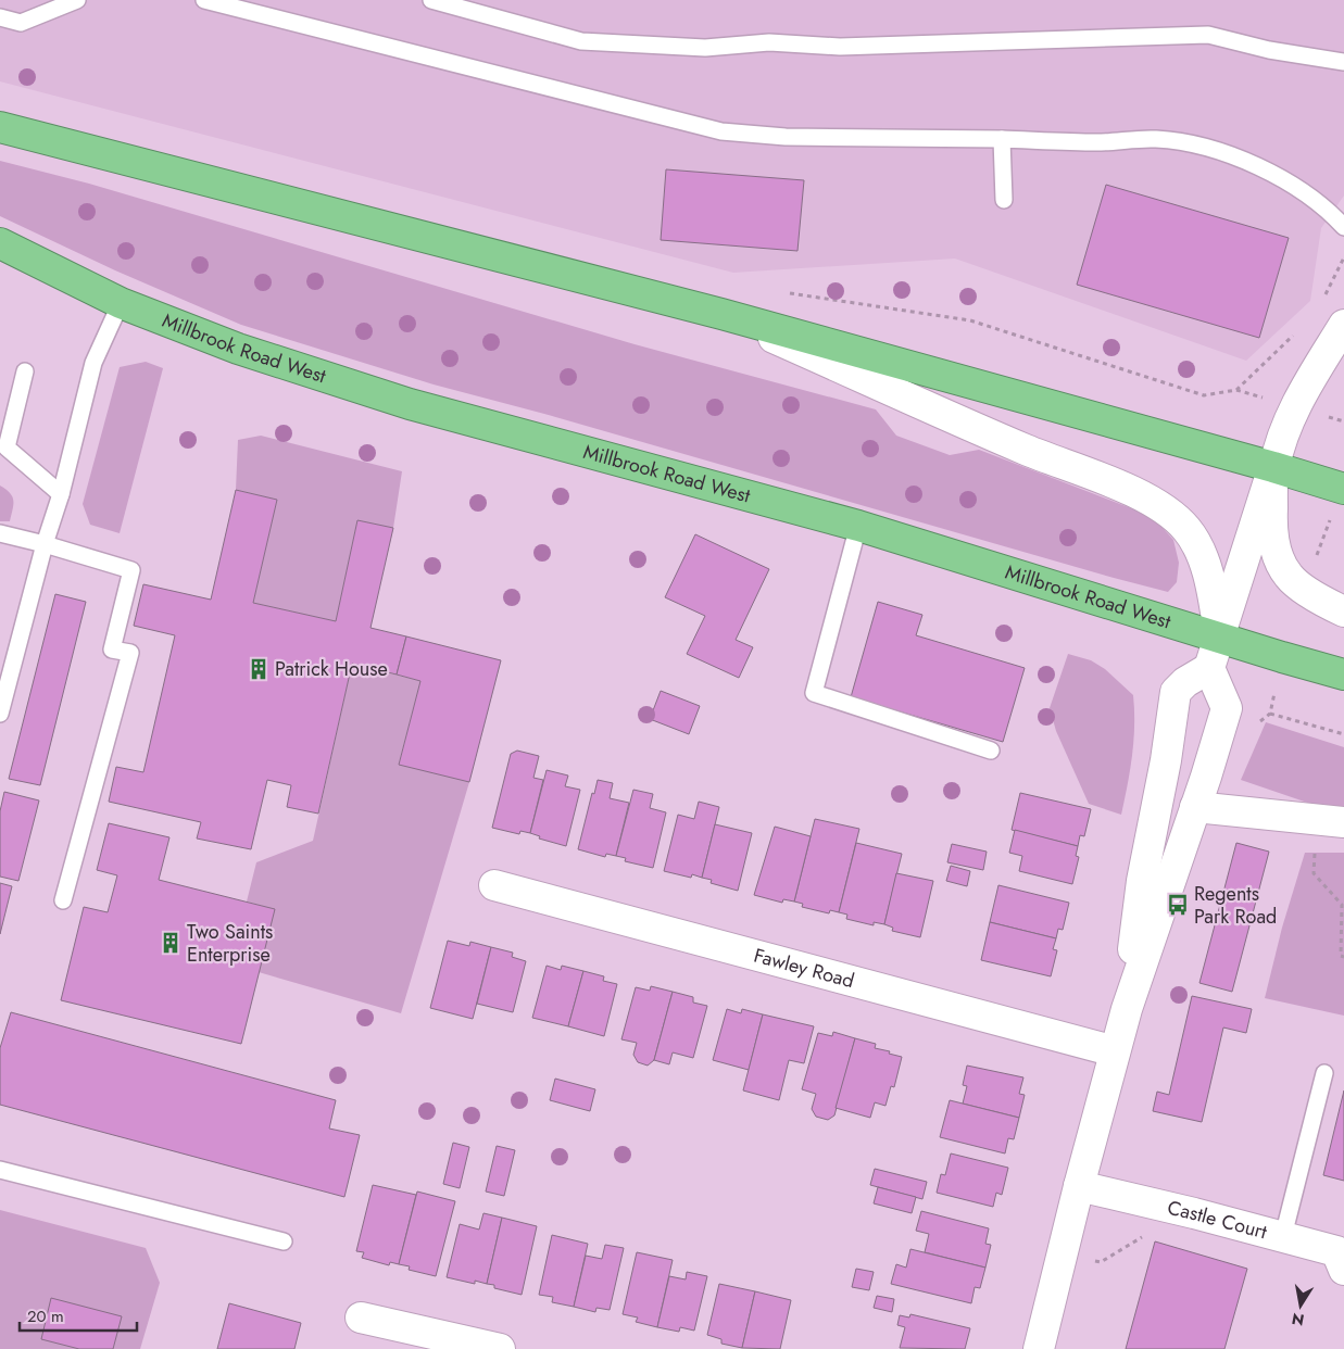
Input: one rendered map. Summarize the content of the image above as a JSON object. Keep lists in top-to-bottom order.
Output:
{
  "streets": {
    "highway": ["Millbrook Road West"],
    "street": ["Fawley Road", "Castle Court"]
  },
  "places": {
    "building": ["Patrick House", "Two Saints Enterprise"],
    "bus stop": ["Regents Park Road"]
  },
  "scale_bar": "20 m",
  "north": "bottom"
}
